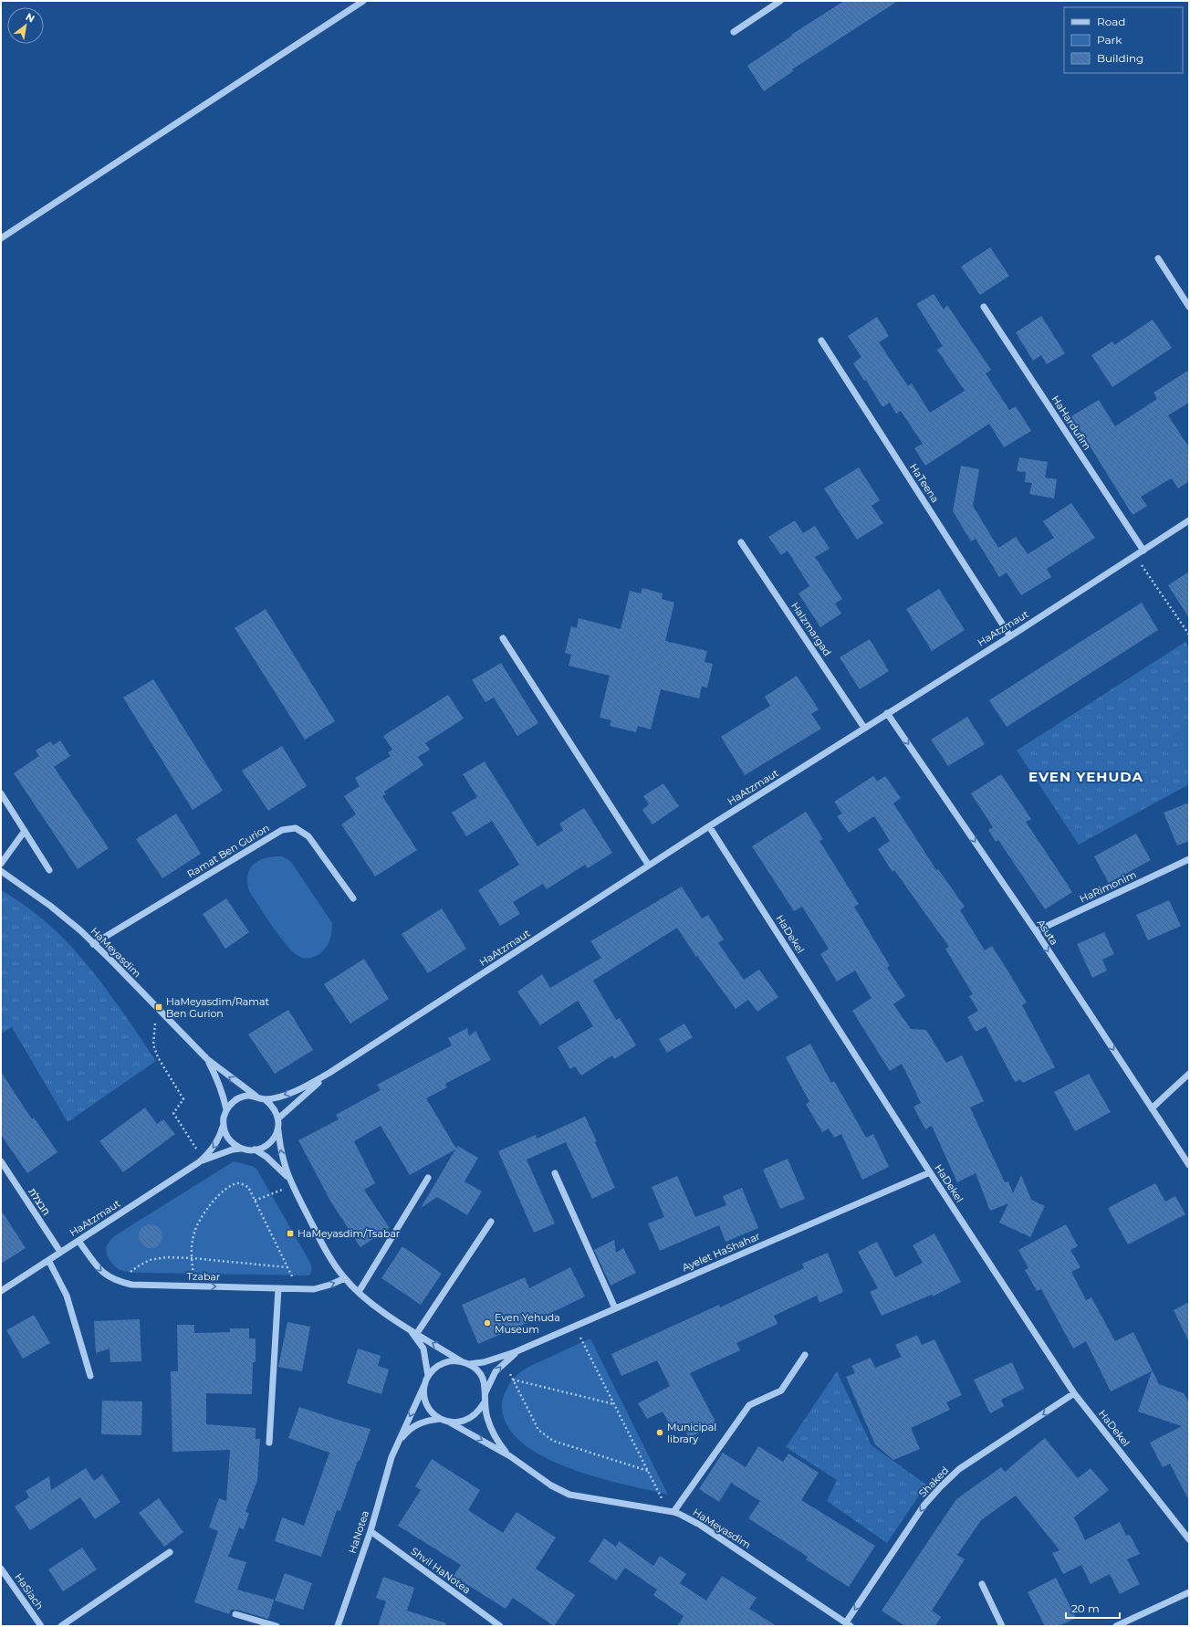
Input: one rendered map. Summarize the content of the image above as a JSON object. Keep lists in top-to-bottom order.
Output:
{
  "streets": {
    "street": [
      "HaHardufim",
      "HaTeena",
      "HaAtzmaut",
      "HaIzmargad",
      "Ramat Ben Gurion",
      "HaRimonim",
      "Asuta",
      "HaDekel",
      "HaMeyasdim",
      "חבצלת",
      "Ayelet HaShahar",
      "Tzabar",
      "Shaked",
      "HaNotea",
      "Shvil HaNotea",
      "HaSiach"
    ]
  },
  "crossings": [
    ["HaHardufim", "HaAtzmaut"],
    ["HaTeena", "HaAtzmaut"],
    ["HaAtzmaut", "HaIzmargad"],
    ["HaAtzmaut", "Asuta"],
    ["HaAtzmaut", "HaDekel"],
    ["HaAtzmaut", "HaMeyasdim"],
    ["HaAtzmaut", "חבצלת"],
    ["HaAtzmaut", "Tzabar"],
    ["Ramat Ben Gurion", "HaMeyasdim"],
    ["HaRimonim", "Asuta"],
    ["HaDekel", "Ayelet HaShahar"],
    ["HaDekel", "Shaked"],
    ["HaMeyasdim", "Ayelet HaShahar"],
    ["HaMeyasdim", "Shaked"],
    ["HaMeyasdim", "HaNotea"],
    ["Ayelet HaShahar", "HaNotea"],
    ["HaNotea", "Shvil HaNotea"]
  ],
  "one_way": ["Asuta", "Tzabar", "Shaked"],
  "districts": ["EVEN YEHUDA"],
  "places": {
    "transit": ["HaMeyasdim/Ramat Ben Gurion", "HaMeyasdim/Tsabar"],
    "other": ["Even Yehuda Museum", "Municipal library"]
  },
  "legend": ["Road", "Park", "Building"],
  "scale_bar": "20 m",
  "north": "top right"
}
